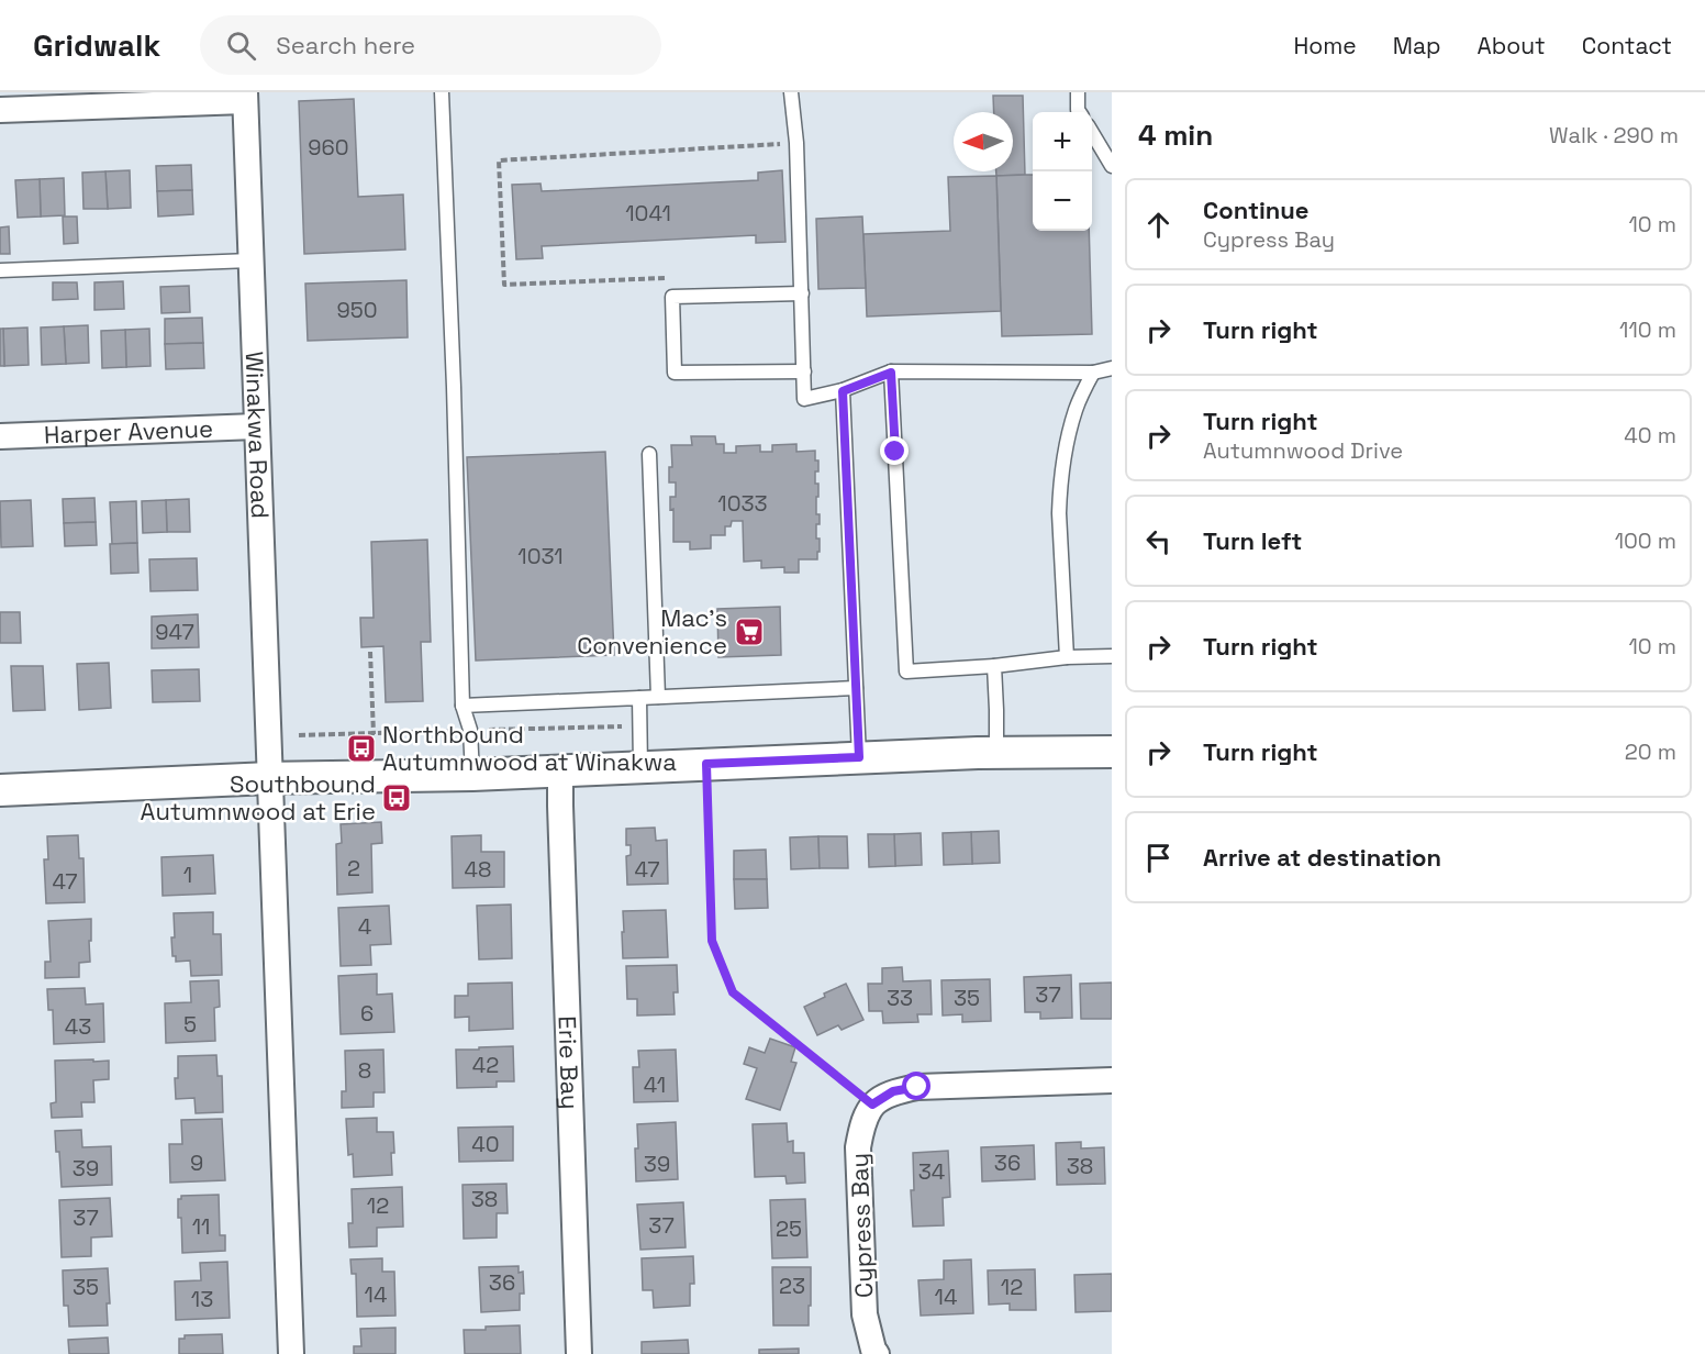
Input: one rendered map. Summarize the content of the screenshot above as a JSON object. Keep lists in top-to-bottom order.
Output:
{
  "streets": {
    "street": [
      "Harper Avenue",
      "Winakwa Road",
      "Erie Bay",
      "Cypress Bay"
    ]
  },
  "crossings": [
    ["Harper Avenue", "Winakwa Road"]
  ],
  "places": {
    "supermarket": ["Mac's Convenience"],
    "bus stop": ["Northbound Autumnwood at Winakwa", "Southbound Autumnwood at Erie"]
  },
  "house_numbers": [
    "960",
    "1041",
    "950",
    "1033",
    "1031",
    "947",
    "2",
    "48",
    "47",
    "1",
    "47",
    "4",
    "37",
    "33",
    "35",
    "6",
    "5",
    "43",
    "42",
    "8",
    "41",
    "40",
    "9",
    "36",
    "39",
    "38",
    "39",
    "34",
    "38",
    "12",
    "37",
    "37",
    "11",
    "25",
    "36",
    "23",
    "35",
    "12",
    "14",
    "14",
    "13"
  ],
  "north": "left",
  "page": {
    "header": "Gridwalk",
    "search": "Search here",
    "nav": [
      "Home",
      "Map",
      "About",
      "Contact"
    ],
    "heading": ["4 min", "Walk · 290 m"],
    "map_buttons": ["+", "−"],
    "list": [
      ["Continue", "Cypress Bay", "10 m"],
      ["Turn right", "110 m"],
      ["Turn right", "Autumnwood Drive", "40 m"],
      ["Turn left", "100 m"],
      ["Turn right", "10 m"],
      ["Turn right", "20 m"],
      "Arrive at destination"
    ]
  }
}
